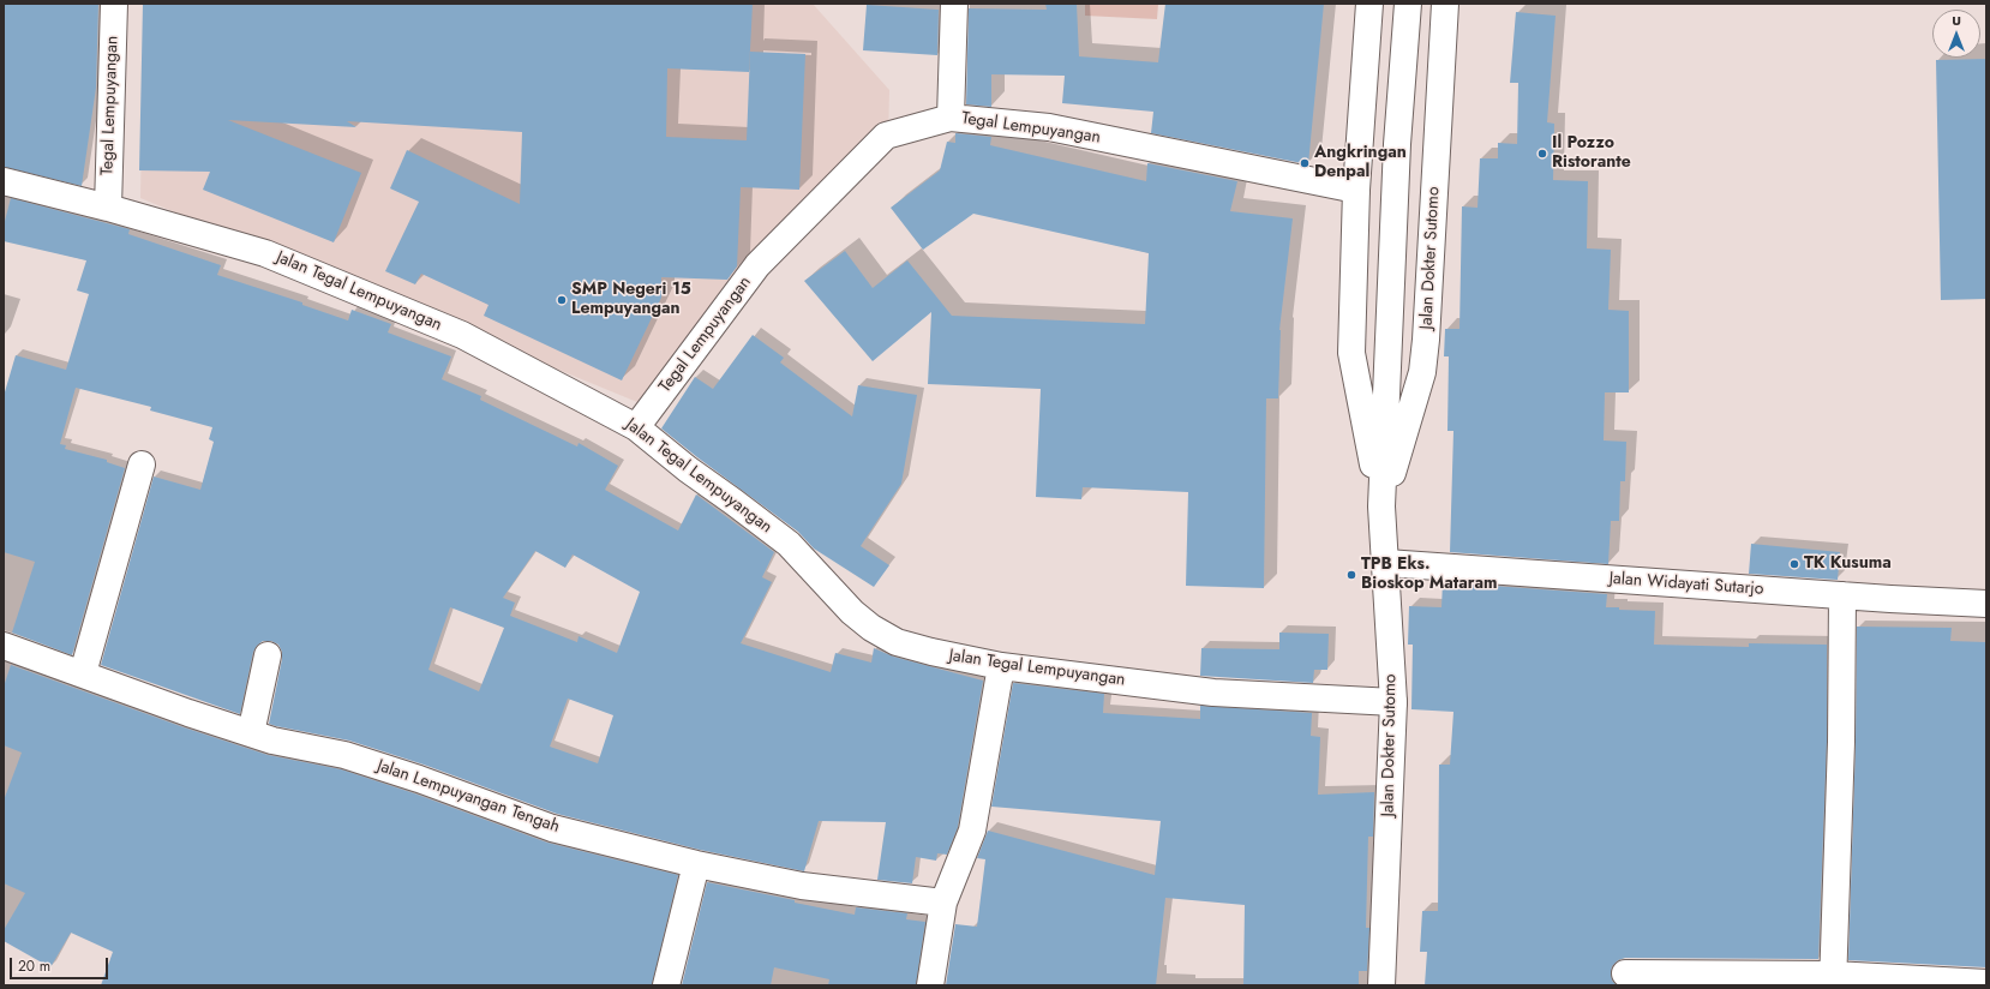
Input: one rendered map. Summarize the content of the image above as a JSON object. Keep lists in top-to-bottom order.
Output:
{
  "streets": {
    "street": [
      "Tegal Lempuyangan",
      "Jalan Dokter Sutomo",
      "Jalan Tegal Lempuyangan",
      "Jalan Widayati Sutarjo",
      "Jalan Lempuyangan Tengah"
    ]
  },
  "crossings": [
    ["Tegal Lempuyangan", "Jalan Dokter Sutomo"],
    ["Tegal Lempuyangan", "Jalan Tegal Lempuyangan"],
    ["Jalan Dokter Sutomo", "Jalan Tegal Lempuyangan"],
    ["Jalan Dokter Sutomo", "Jalan Widayati Sutarjo"]
  ],
  "places": [
    "Il Pozzo Ristorante",
    "Angkringan Denpal",
    "SMP Negeri 15 Lempuyangan",
    "TK Kusuma",
    "TPB Eks. Bioskop Mataram"
  ],
  "scale_bar": "20 m",
  "north": "top"
}
